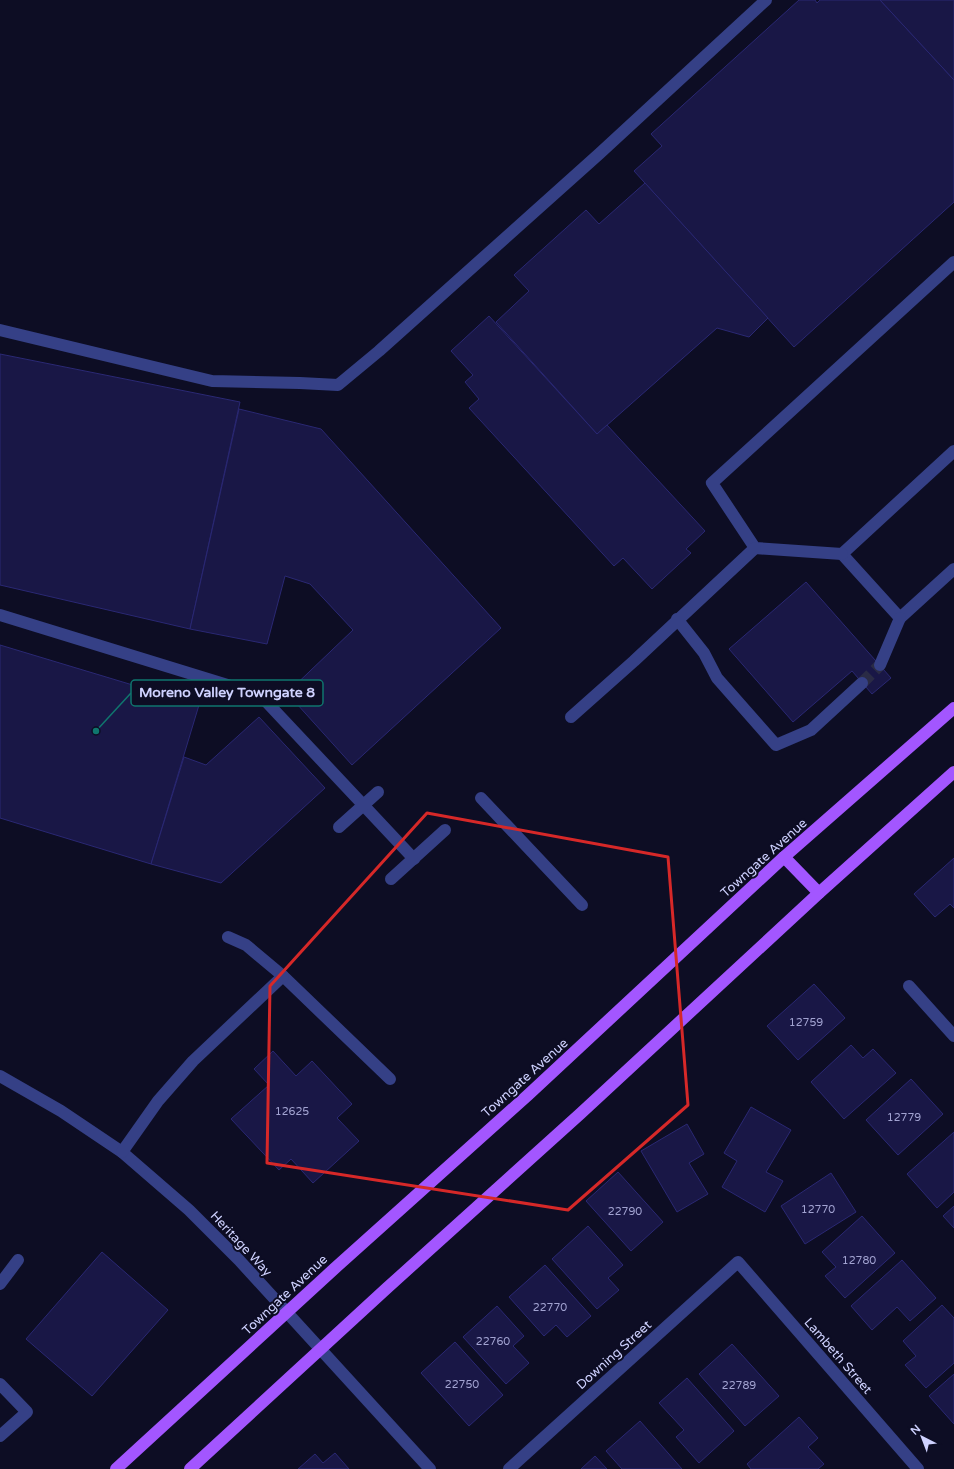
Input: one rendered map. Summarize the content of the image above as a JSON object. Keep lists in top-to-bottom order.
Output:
{
  "streets": {
    "main road": ["Towngate Avenue"],
    "street": ["Heritage Way", "Downing Street", "Lambeth Street"]
  },
  "crossings": [
    ["Towngate Avenue", "Heritage Way"],
    ["Downing Street", "Lambeth Street"]
  ],
  "places": ["Moreno Valley Towngate 8"],
  "house_numbers": [
    "12759",
    "12625",
    "12779",
    "12770",
    "22790",
    "12780",
    "22770",
    "22760",
    "22750",
    "22789"
  ],
  "north": "top left"
}
